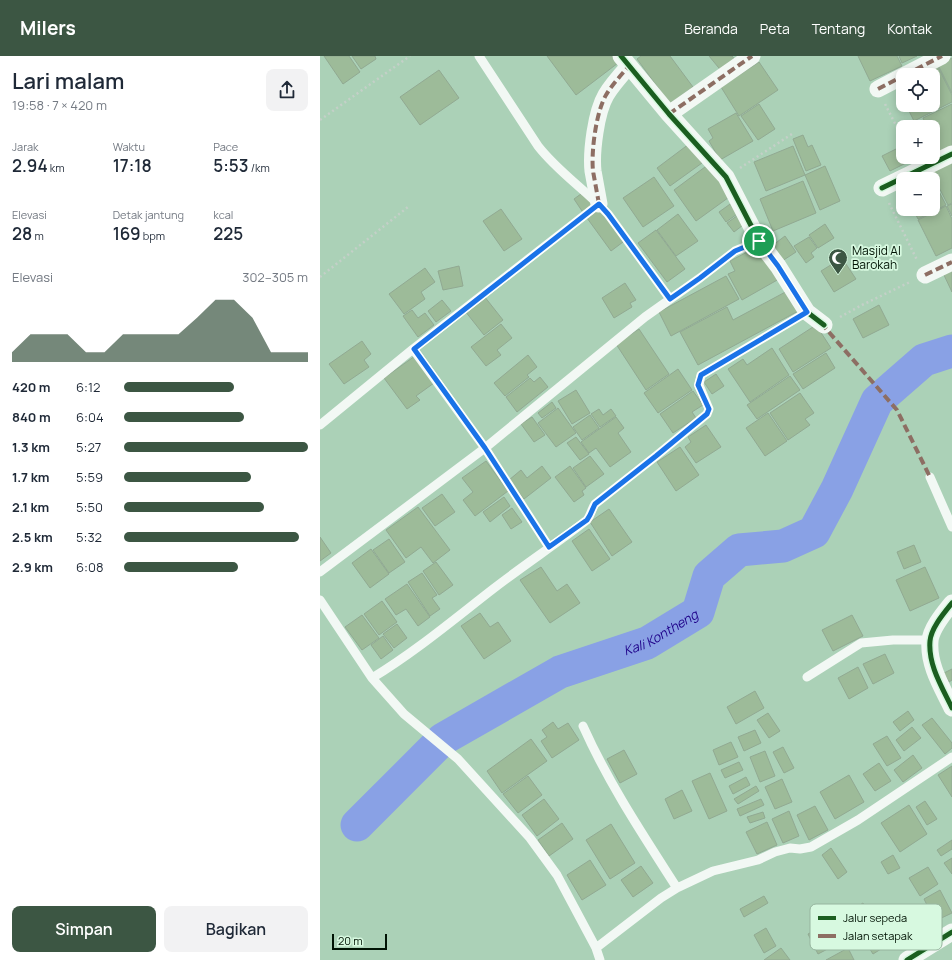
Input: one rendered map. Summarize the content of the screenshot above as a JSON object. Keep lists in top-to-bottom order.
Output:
{
  "water": ["Kali Kontheng"],
  "places": {
    "mosque": ["Masjid Al Barokah"]
  },
  "legend": ["Jalur sepeda", "Jalan setapak"],
  "scale_bar": "20 m",
  "page": {
    "header": "Milers",
    "nav": [
      "Beranda",
      "Peta",
      "Tentang",
      "Kontak"
    ],
    "heading": ["Lari malam", "19:58 · 7 × 420 m"],
    "map_buttons": ["+", "−"],
    "stats": [
      ["Jarak", "2.94 km"],
      ["Waktu", "17:18"],
      ["Pace", "5:53 /km"],
      ["Elevasi", "28 m"],
      ["Detak jantung", "169 bpm"],
      ["kcal", "225"]
    ],
    "chart": ["Elevasi", "302–305 m"],
    "list": [
      {
        "name": "420 m",
        "note": "6:12"
      },
      {
        "name": "840 m",
        "note": "6:04"
      },
      {
        "name": "1.3 km",
        "note": "5:27"
      },
      {
        "name": "1.7 km",
        "note": "5:59"
      },
      {
        "name": "2.1 km",
        "note": "5:50"
      },
      {
        "name": "2.5 km",
        "note": "5:32"
      },
      {
        "name": "2.9 km",
        "note": "6:08"
      }
    ],
    "buttons": ["Simpan", "Bagikan"],
    "scale": "20 m"
  }
}
